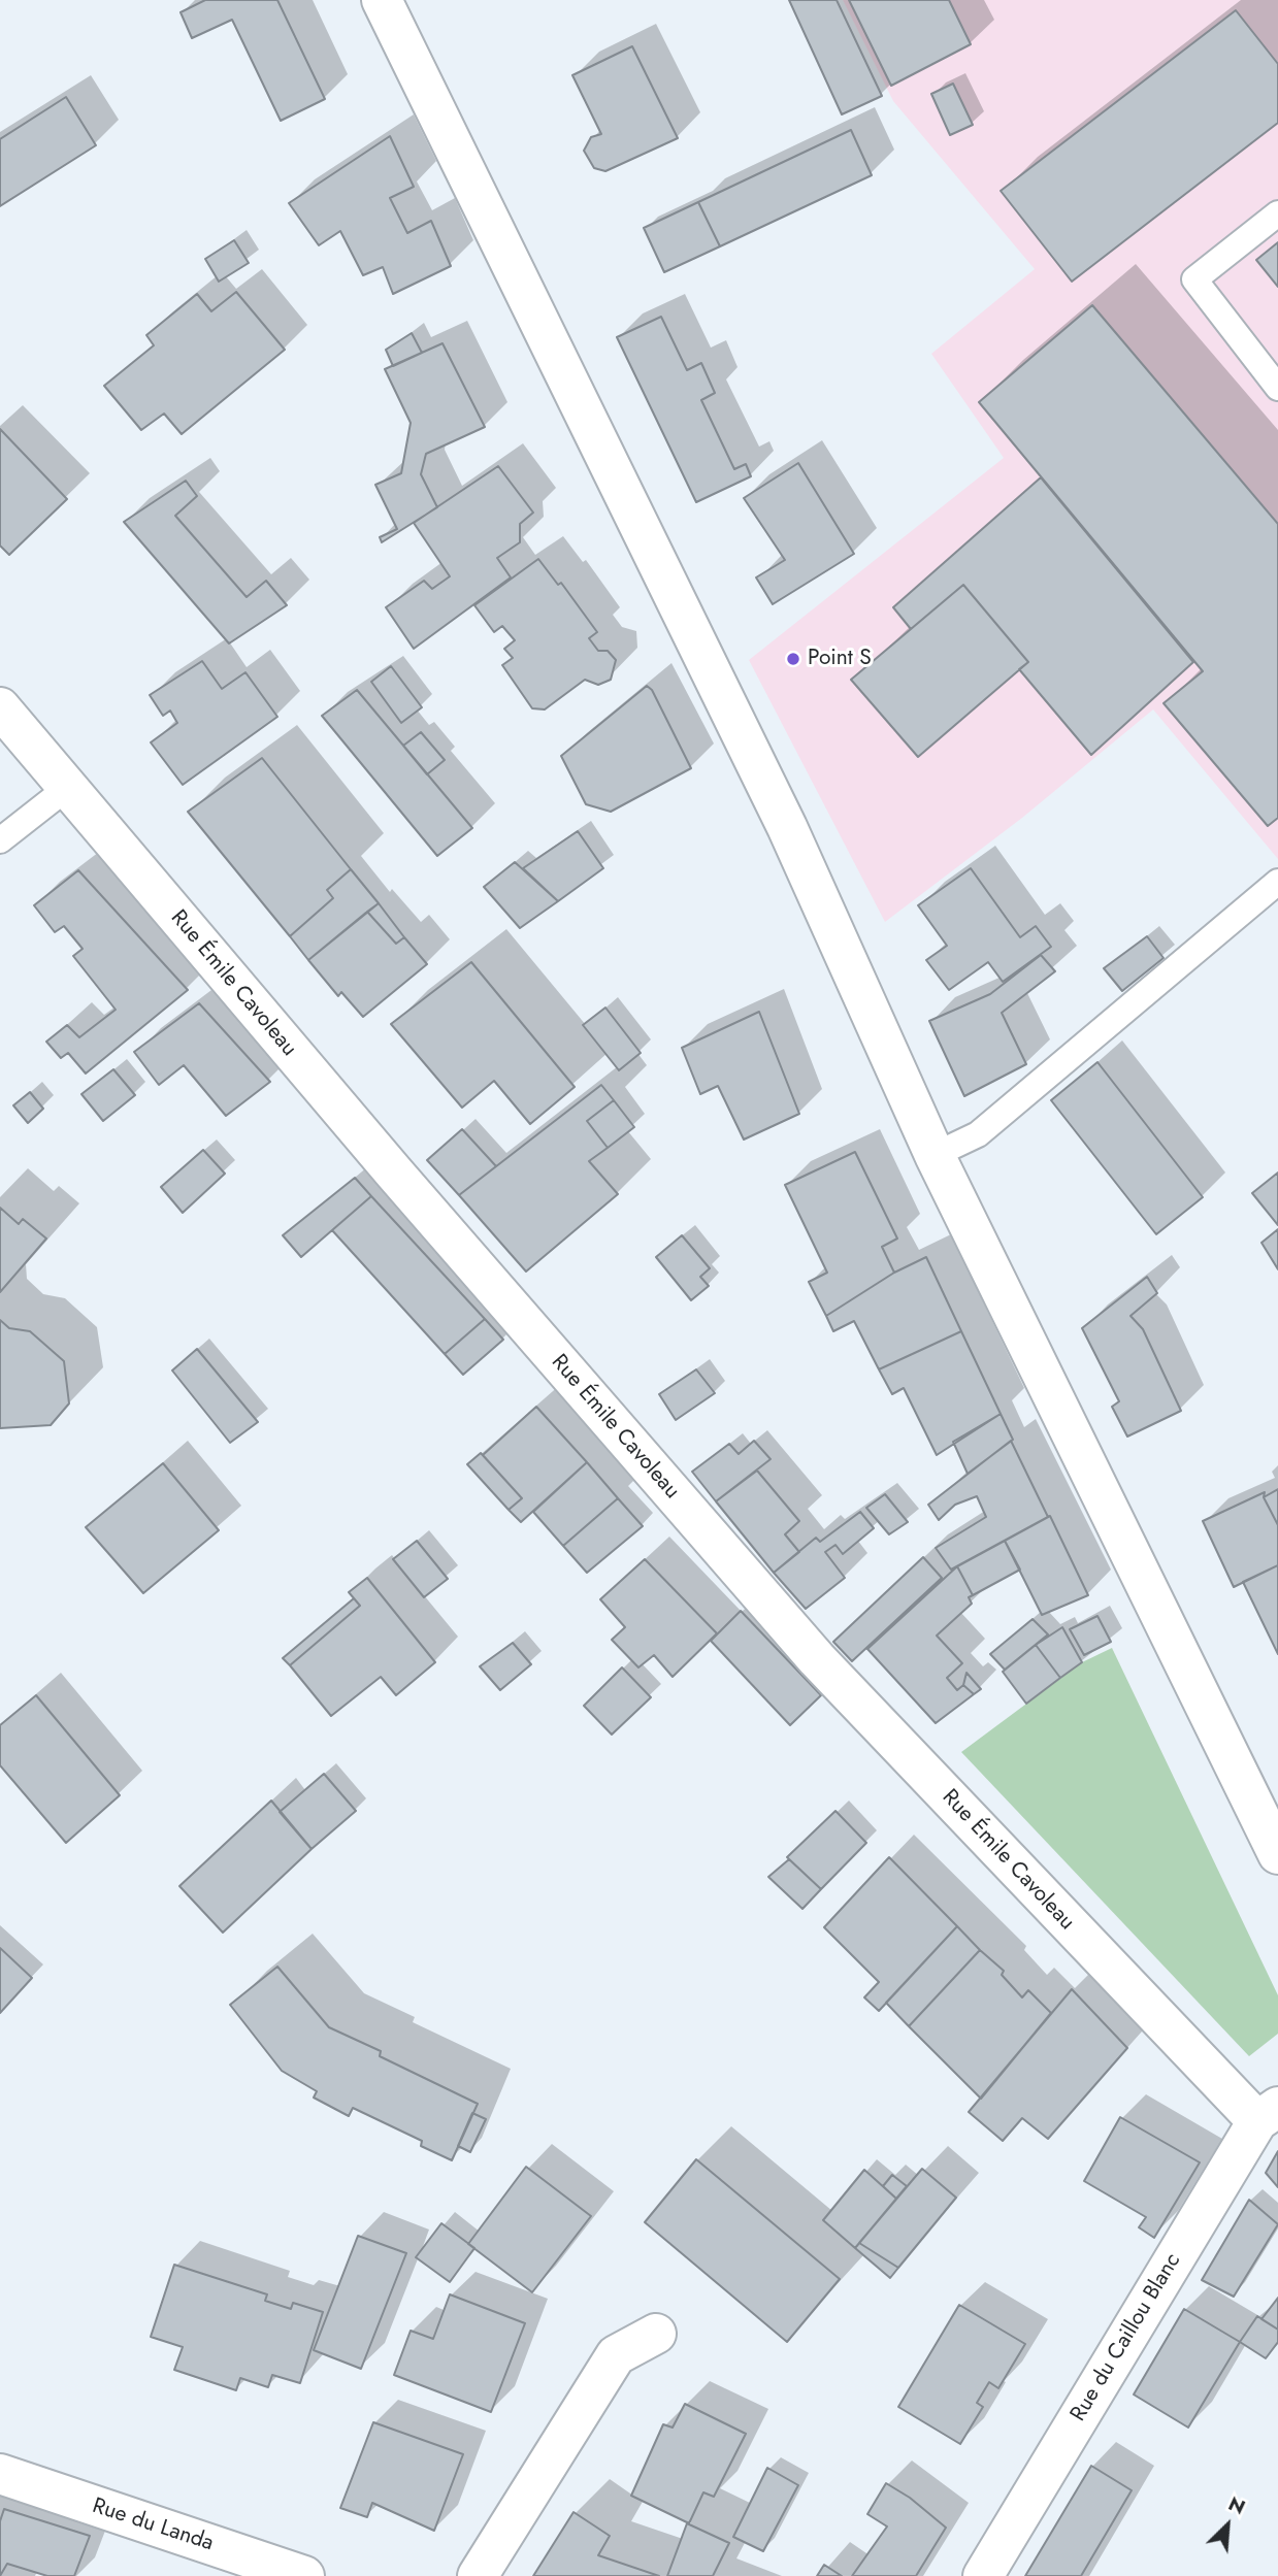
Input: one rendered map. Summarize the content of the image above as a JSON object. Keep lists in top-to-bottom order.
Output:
{
  "streets": {
    "street": ["Rue Émile Cavoleau", "Rue du Caillou Blanc", "Rue du Landa"]
  },
  "crossings": [
    ["Rue Émile Cavoleau", "Rue du Caillou Blanc"]
  ],
  "places": ["Point S"],
  "north": "top right"
}
